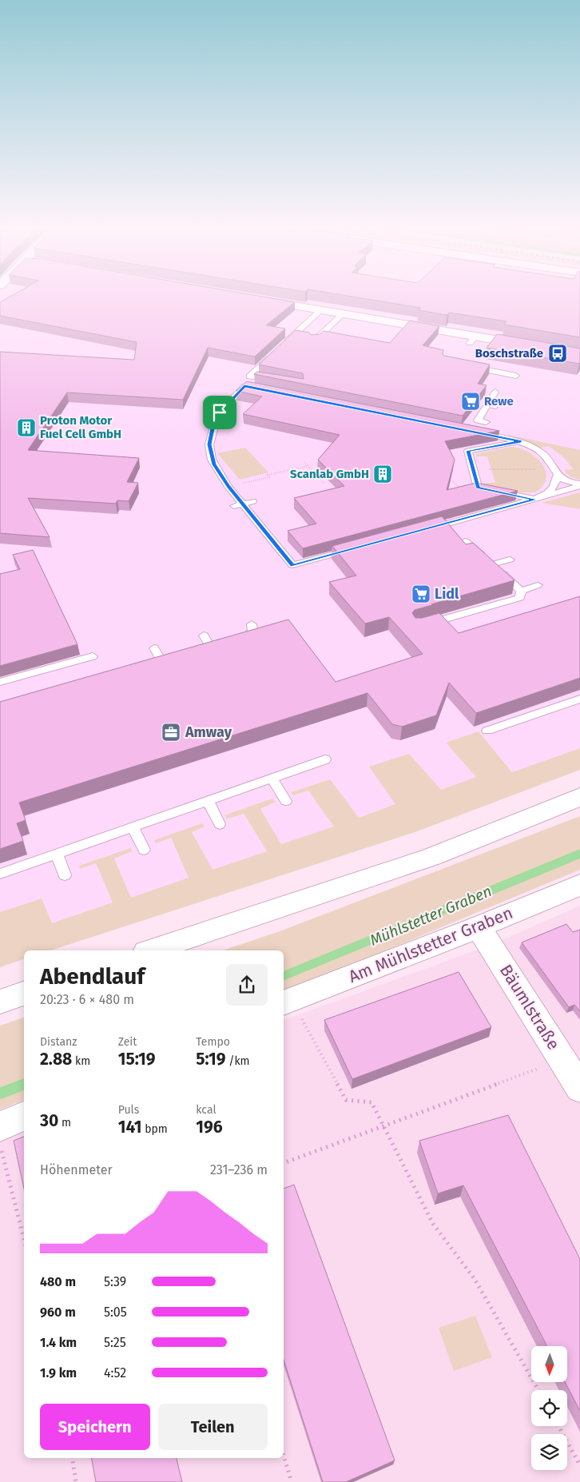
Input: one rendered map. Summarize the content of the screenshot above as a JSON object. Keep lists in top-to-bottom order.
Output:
{
  "streets": {
    "street": ["Am Mühlstetter Graben", "Bäumlstraße"]
  },
  "crossings": [
    ["Am Mühlstetter Graben", "Bäumlstraße"]
  ],
  "water": ["Mühlstetter Graben"],
  "places": {
    "bus stop": ["Boschstraße"],
    "supermarket": ["Rewe", "Lidl"],
    "building": ["Proton Motor Fuel Cell GmbH", "Scanlab GmbH"],
    "office": ["Amway"]
  },
  "north": "bottom",
  "page": {
    "heading": ["Abendlauf", "20:23 · 6 × 480 m"],
    "stats": [
      ["Distanz", "2.88 km"],
      ["Zeit", "15:19"],
      ["Tempo", "5:19 /km"],
      ["30 m"],
      ["Puls", "141 bpm"],
      ["kcal", "196"]
    ],
    "chart": ["Höhenmeter", "231–236 m"],
    "list": [
      {
        "name": "480 m",
        "note": "5:39"
      },
      {
        "name": "960 m",
        "note": "5:05"
      },
      {
        "name": "1.4 km",
        "note": "5:25"
      },
      {
        "name": "1.9 km",
        "note": "4:52"
      }
    ],
    "buttons": ["Speichern", "Teilen"]
  }
}
